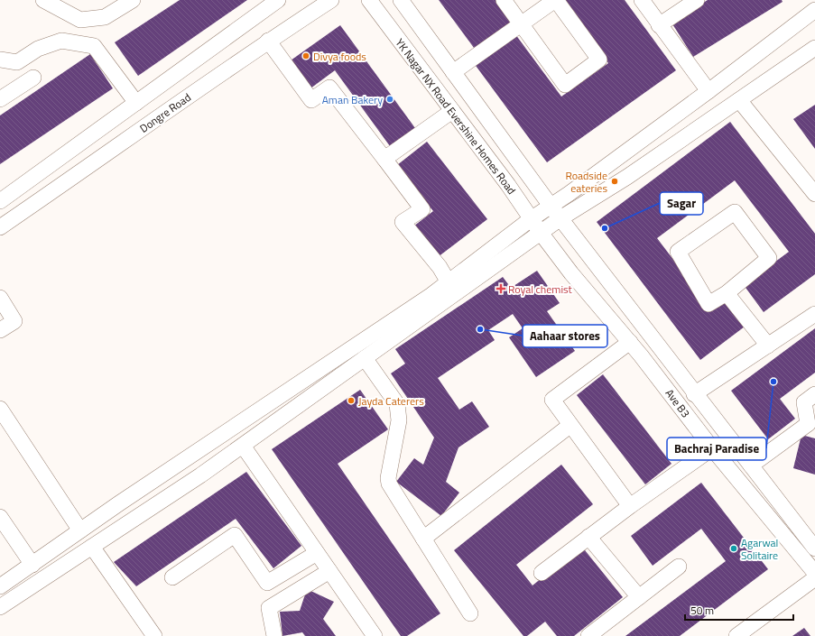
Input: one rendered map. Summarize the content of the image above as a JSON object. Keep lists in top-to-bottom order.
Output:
{
  "streets": {
    "street": ["Dongre Road", "YK Nagar NX Road Evershine Homes Road", "Ave B3"]
  },
  "crossings": [
    ["YK Nagar NX Road Evershine Homes Road", "Ave B3"]
  ],
  "places": {
    "other": [
      "Divya foods",
      "Aman Bakery",
      "Roadside eateries",
      "Sagar",
      "Aahaar stores",
      "Bachraj Paradise",
      "Jayda Caterers",
      "Agarwal Solitaire"
    ],
    "health": ["Royal chemist"]
  },
  "scale_bar": "50 m"
}
